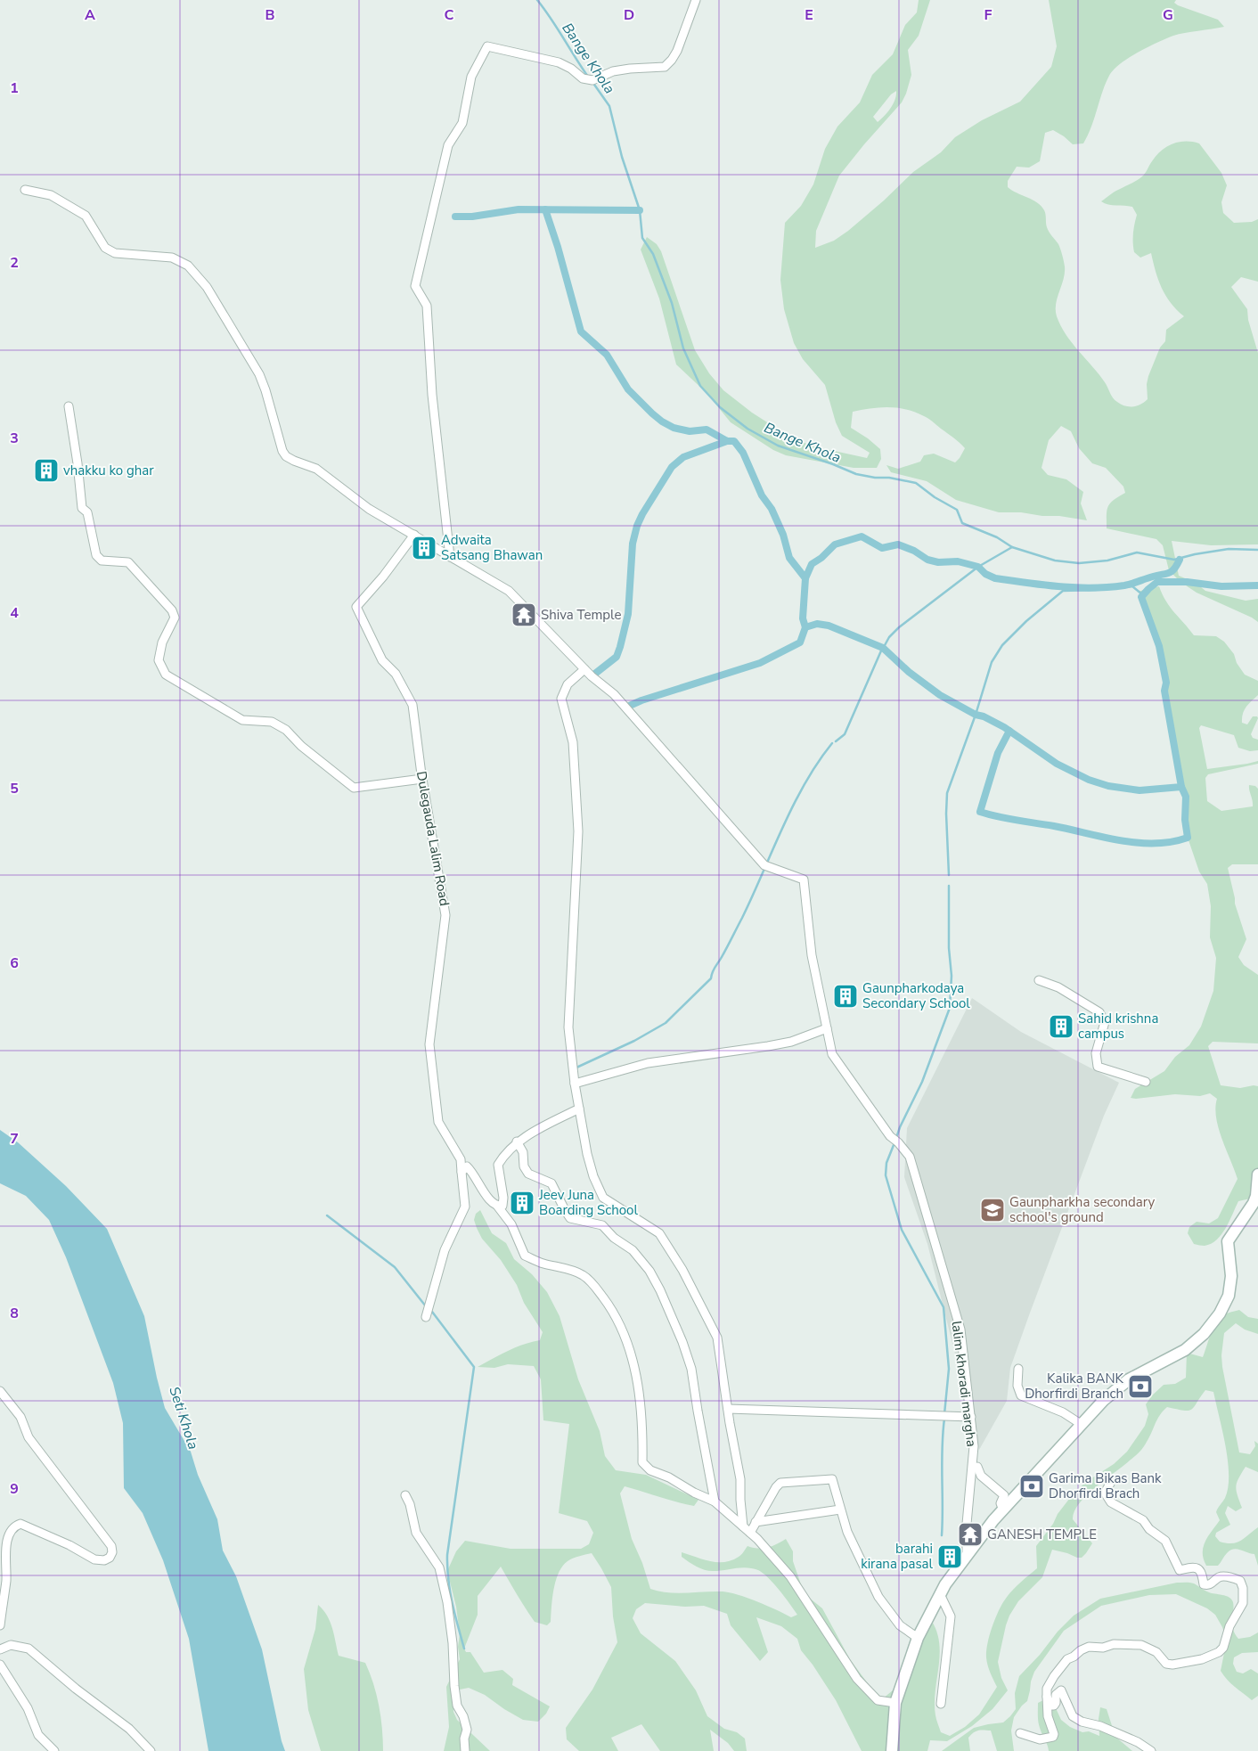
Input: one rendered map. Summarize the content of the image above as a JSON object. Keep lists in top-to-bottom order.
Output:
{
  "streets": {
    "street": ["Dulegauda Lalim Road", "lalim khoradi margha"]
  },
  "water": ["Bange Khola", "Seti Khola"],
  "places": {
    "building": [
      "vhakku ko ghar",
      "Adwaita Satsang Bhawan",
      "Gaunpharkodaya Secondary School",
      "Sahid krishna campus",
      "Jeev Juna Boarding School",
      "barahi kirana pasal"
    ],
    "temple": ["Shiva Temple", "GANESH TEMPLE"],
    "school or university": ["Gaunpharkha secondary school's ground"],
    "bank": ["Kalika BANK Dhorfirdi Branch", "Garima Bikas Bank Dhorfirdi Brach"]
  },
  "grid": {
    "columns": [
      "A",
      "B",
      "C",
      "D",
      "E",
      "F",
      "G"
    ],
    "rows": [
      "1",
      "2",
      "3",
      "4",
      "5",
      "6",
      "7",
      "8",
      "9"
    ]
  }
}
